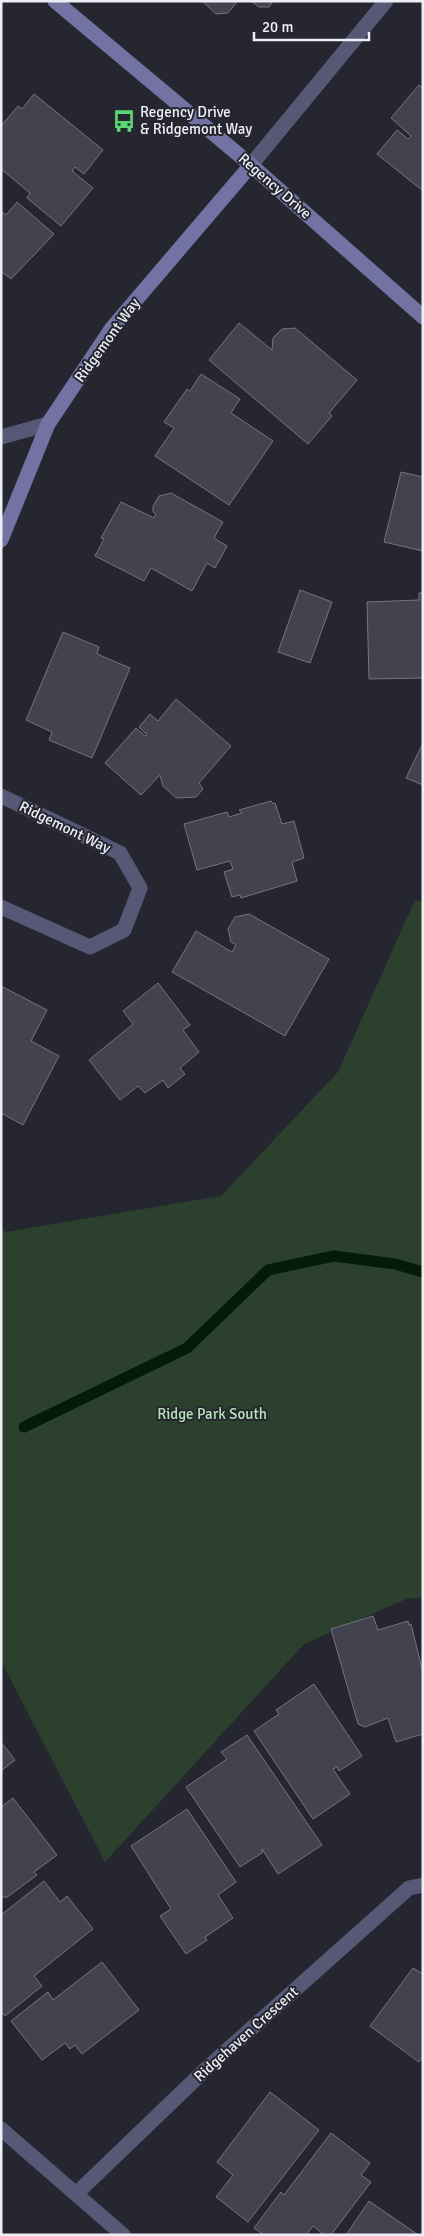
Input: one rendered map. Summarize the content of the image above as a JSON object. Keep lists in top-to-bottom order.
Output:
{
  "streets": {
    "street": ["Regency Drive", "Ridgemont Way", "Ridgehaven Crescent"]
  },
  "crossings": [
    ["Regency Drive", "Ridgemont Way"]
  ],
  "parks": ["Ridge Park South"],
  "places": {
    "bus stop": ["Regency Drive & Ridgemont Way"]
  },
  "scale_bar": "20 m"
}
